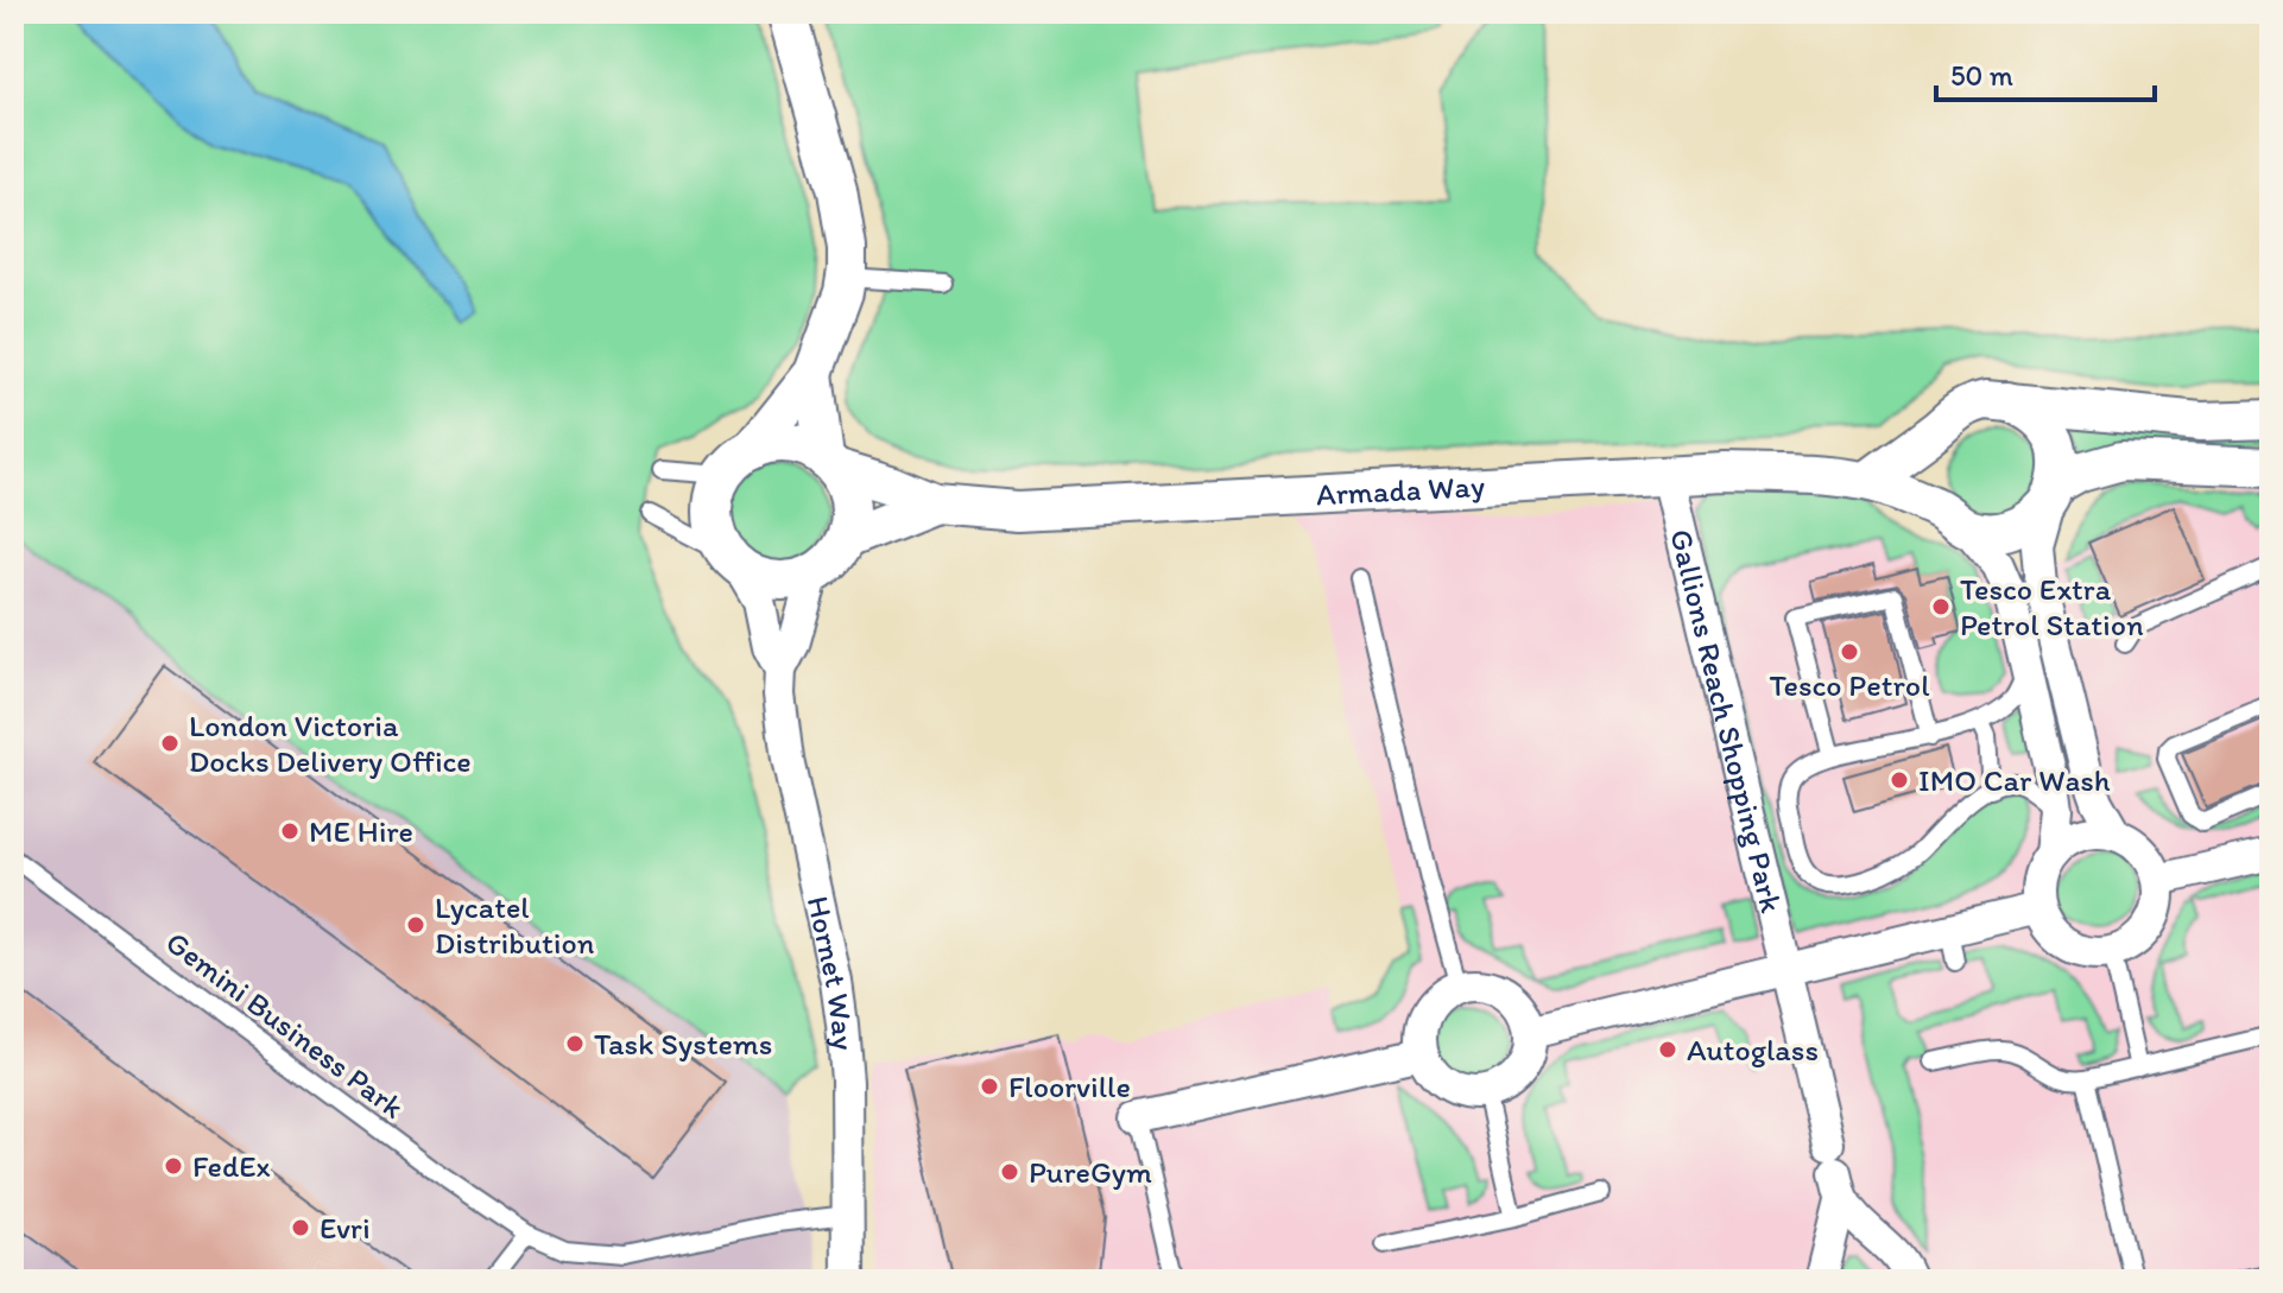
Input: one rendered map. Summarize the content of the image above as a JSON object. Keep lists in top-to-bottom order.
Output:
{
  "streets": {
    "street": ["Armada Way", "Gallions Reach Shopping Park", "Hornet Way"],
    "lane": ["Gemini Business Park"]
  },
  "crossings": [
    ["Armada Way", "Gallions Reach Shopping Park"],
    ["Armada Way", "Hornet Way"],
    ["Hornet Way", "Gemini Business Park"]
  ],
  "places": [
    "Tesco Extra Petrol Station",
    "Tesco Petrol",
    "London Victoria Docks Delivery Office",
    "IMO Car Wash",
    "ME Hire",
    "Lycatel Distribution",
    "Task Systems",
    "Autoglass",
    "Floorville",
    "FedEx",
    "PureGym",
    "Evri"
  ],
  "scale_bar": "50 m"
}
